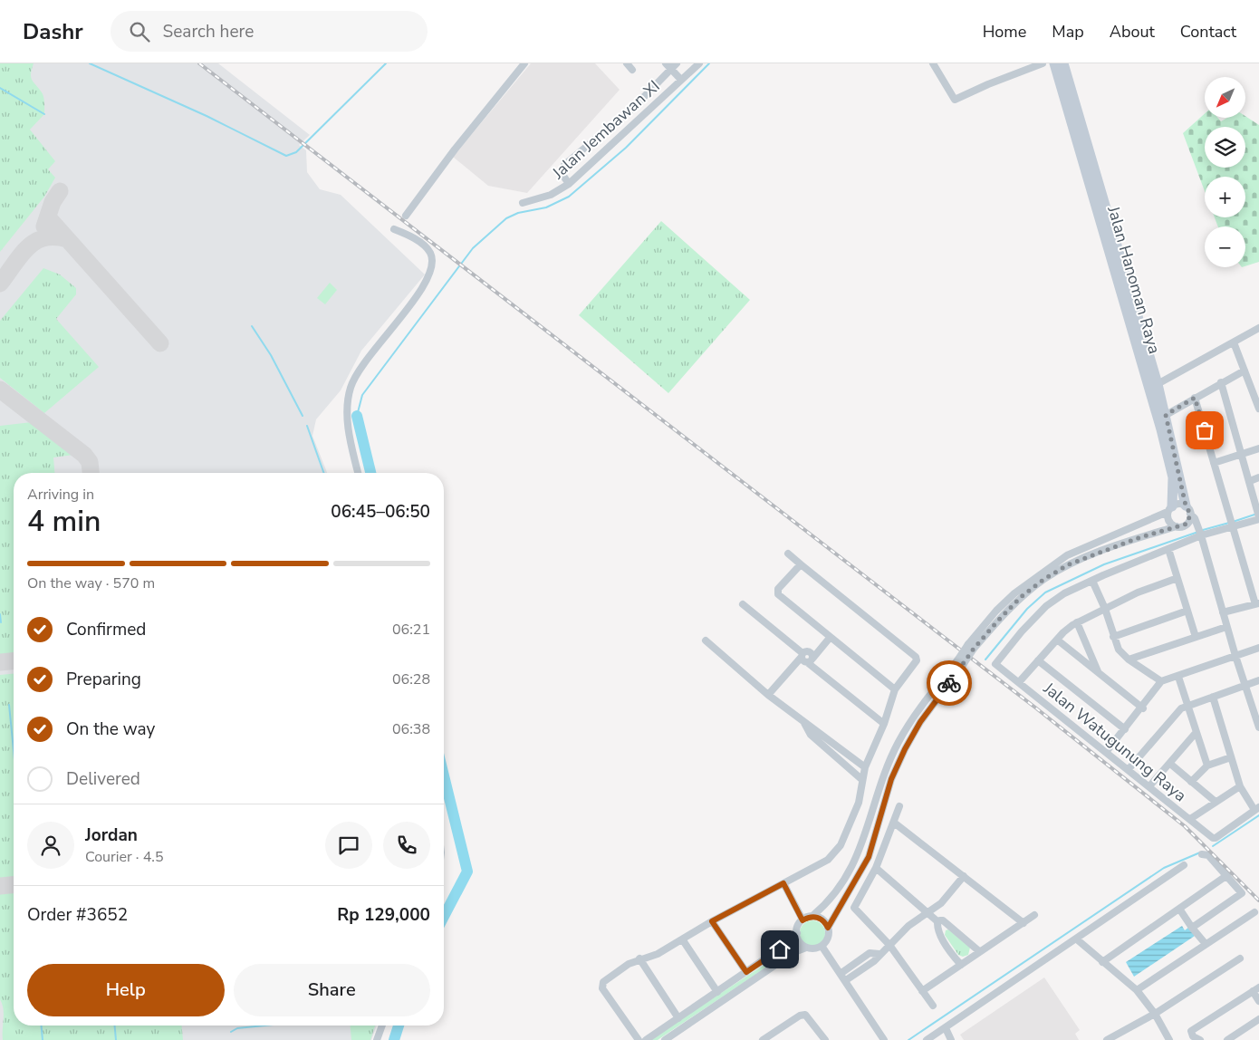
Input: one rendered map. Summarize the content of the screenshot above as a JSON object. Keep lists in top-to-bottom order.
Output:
{
  "streets": {
    "street": ["Jalan Jembawan XI", "Jalan Hanoman Raya", "Jalan Watugunung Raya"]
  },
  "north": "bottom left",
  "page": {
    "header": "Dashr",
    "search": "Search here",
    "nav": [
      "Home",
      "Map",
      "About",
      "Contact"
    ],
    "map_buttons": ["+", "−"],
    "heading": ["4 min", "Arriving in", "06:45–06:50"],
    "panel": [
      "Jordan",
      "Courier · 4.5",
      "Order #3652",
      "Rp 129,000"
    ],
    "bar": "On the way · 570 m",
    "list": [
      ["Confirmed", "06:21"],
      ["Preparing", "06:28"],
      ["On the way", "06:38"],
      "Delivered"
    ],
    "buttons": ["Help", "Share"]
  }
}
